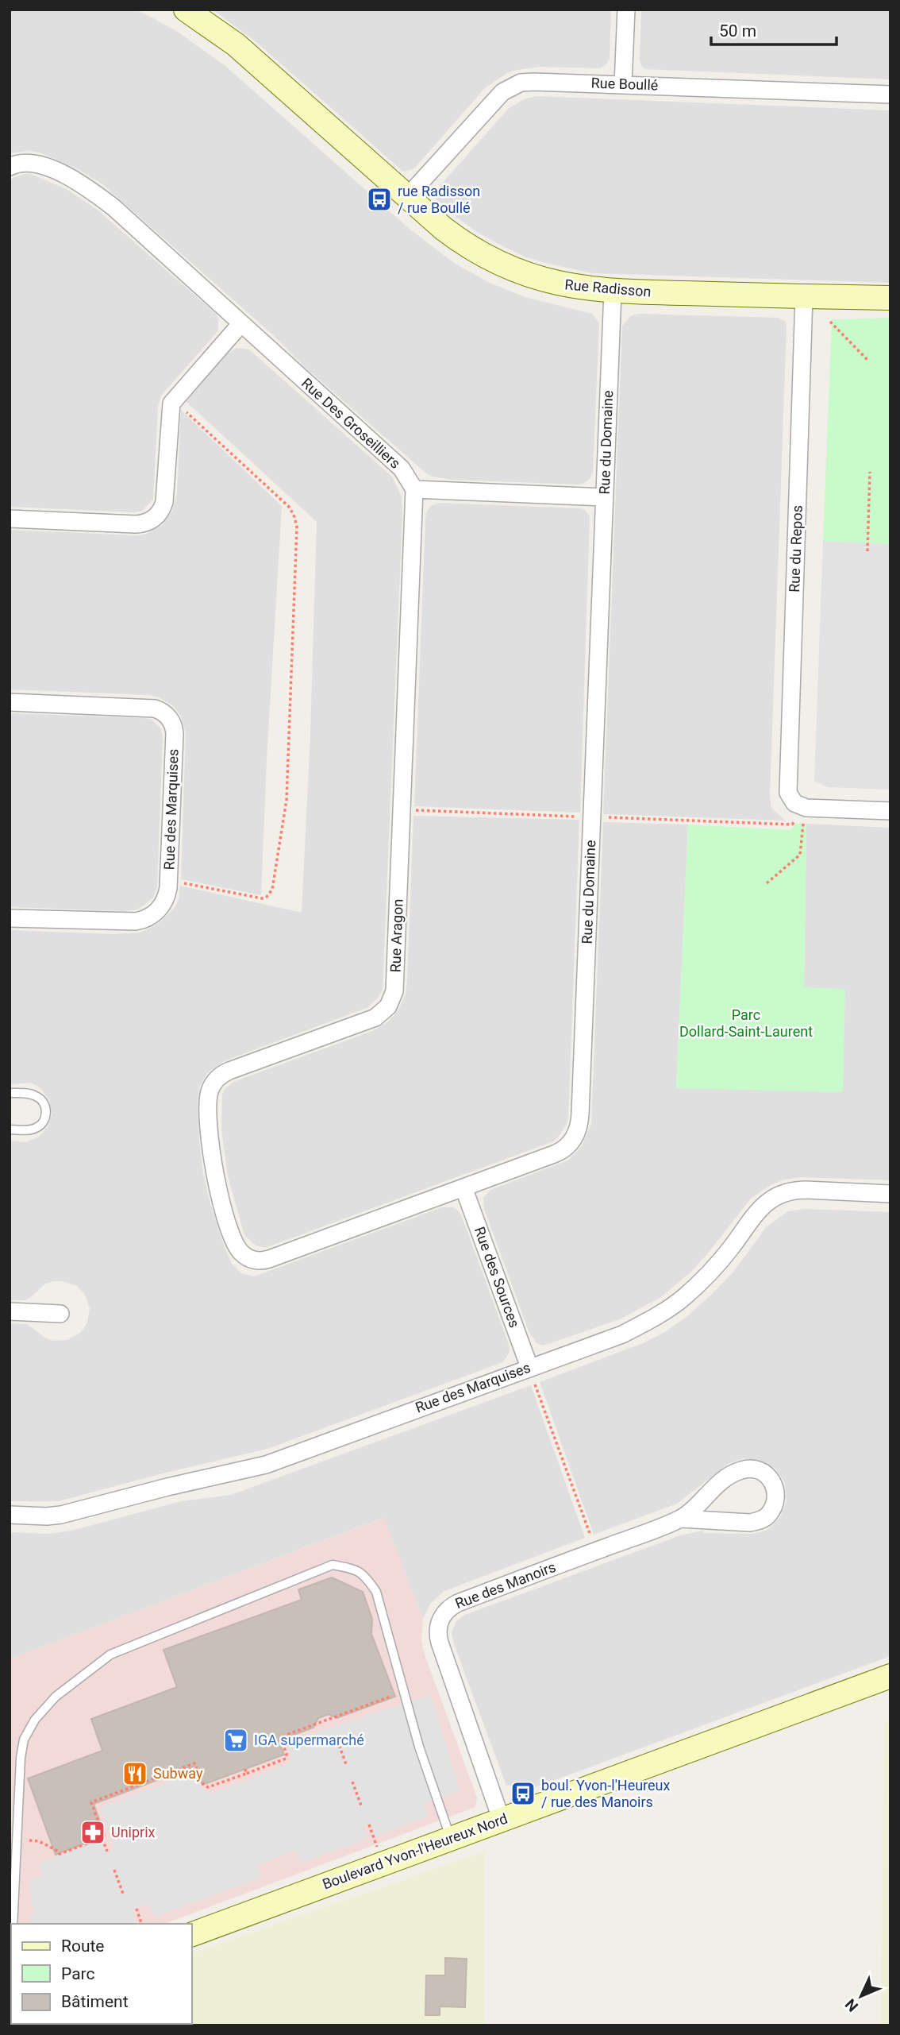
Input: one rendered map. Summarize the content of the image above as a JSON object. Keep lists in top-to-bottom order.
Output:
{
  "streets": {
    "street": [
      "Rue Boullé",
      "Rue Radisson",
      "Rue Des Groseilliers",
      "Rue du Domaine",
      "Rue du Repos",
      "Rue des Marquises",
      "Rue Aragon",
      "Rue des Sources",
      "Rue des Manoirs",
      "Boulevard Yvon-l'Heureux Nord"
    ]
  },
  "crossings": [
    ["Rue Boullé", "Rue Radisson"],
    ["Rue Radisson", "Rue du Domaine"],
    ["Rue Radisson", "Rue du Repos"],
    ["Rue Des Groseilliers", "Rue Aragon"],
    ["Rue du Domaine", "Rue Aragon"],
    ["Rue du Domaine", "Rue des Sources"],
    ["Rue des Marquises", "Rue des Sources"],
    ["Rue des Manoirs", "Boulevard Yvon-l'Heureux Nord"]
  ],
  "parks": ["Parc Dollard-Saint-Laurent"],
  "places": {
    "bus stop": ["rue Radisson / rue Boullé", "boul. Yvon-l'Heureux / rue des Manoirs"],
    "supermarket": ["IGA supermarché"],
    "restaurant": ["Subway"],
    "pharmacy": ["Uniprix"]
  },
  "legend": ["Route", "Parc", "Bâtiment"],
  "scale_bar": "50 m",
  "north": "bottom left"
}
